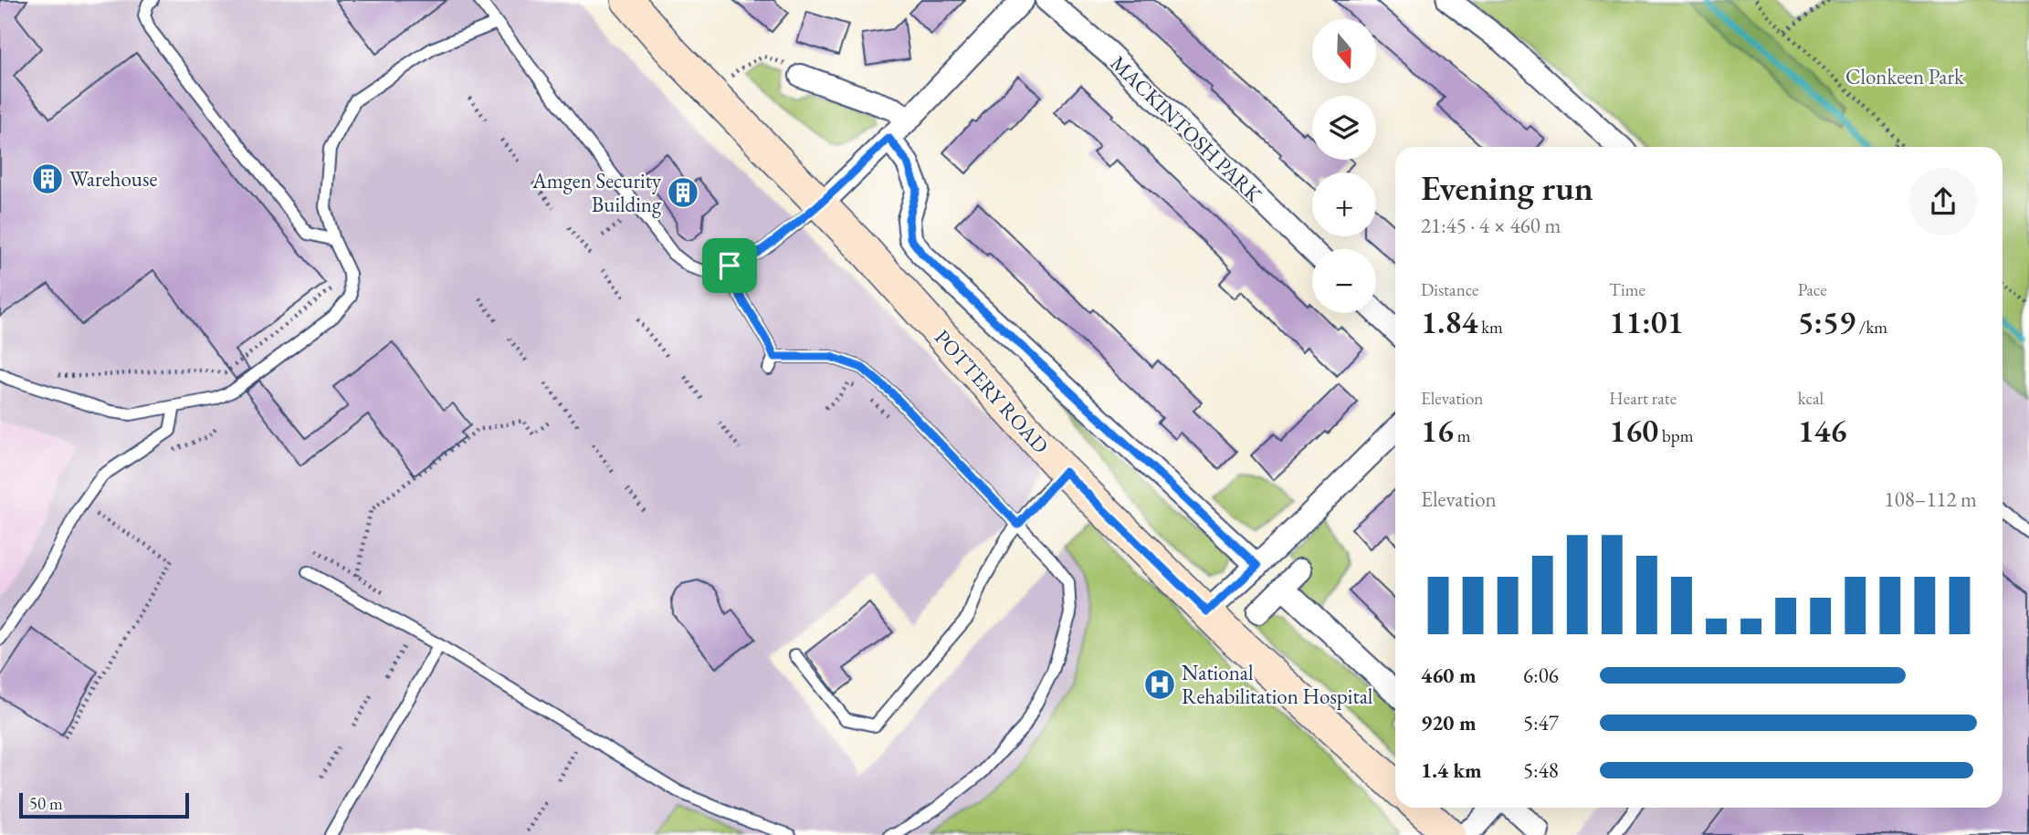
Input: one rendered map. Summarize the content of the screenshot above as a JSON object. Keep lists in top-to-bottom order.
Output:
{
  "streets": {
    "street": ["MACKINTOSH PARK", "POTTERY ROAD"]
  },
  "parks": ["Clonkeen Park"],
  "places": {
    "building": ["Warehouse", "Amgen Security Building"],
    "hospital": ["National Rehabilitation Hospital"]
  },
  "scale_bar": "50 m",
  "north": "bottom",
  "page": {
    "map_buttons": ["+", "−"],
    "heading": ["Evening run", "21:45 · 4 × 460 m"],
    "stats": [
      ["Distance", "1.84 km"],
      ["Time", "11:01"],
      ["Pace", "5:59 /km"],
      ["Elevation", "16 m"],
      ["Heart rate", "160 bpm"],
      ["kcal", "146"]
    ],
    "chart": ["Elevation", "108–112 m"],
    "list": [
      {
        "name": "460 m",
        "note": "6:06"
      },
      {
        "name": "920 m",
        "note": "5:47"
      },
      {
        "name": "1.4 km",
        "note": "5:48"
      }
    ],
    "scale": "50 m"
  }
}
